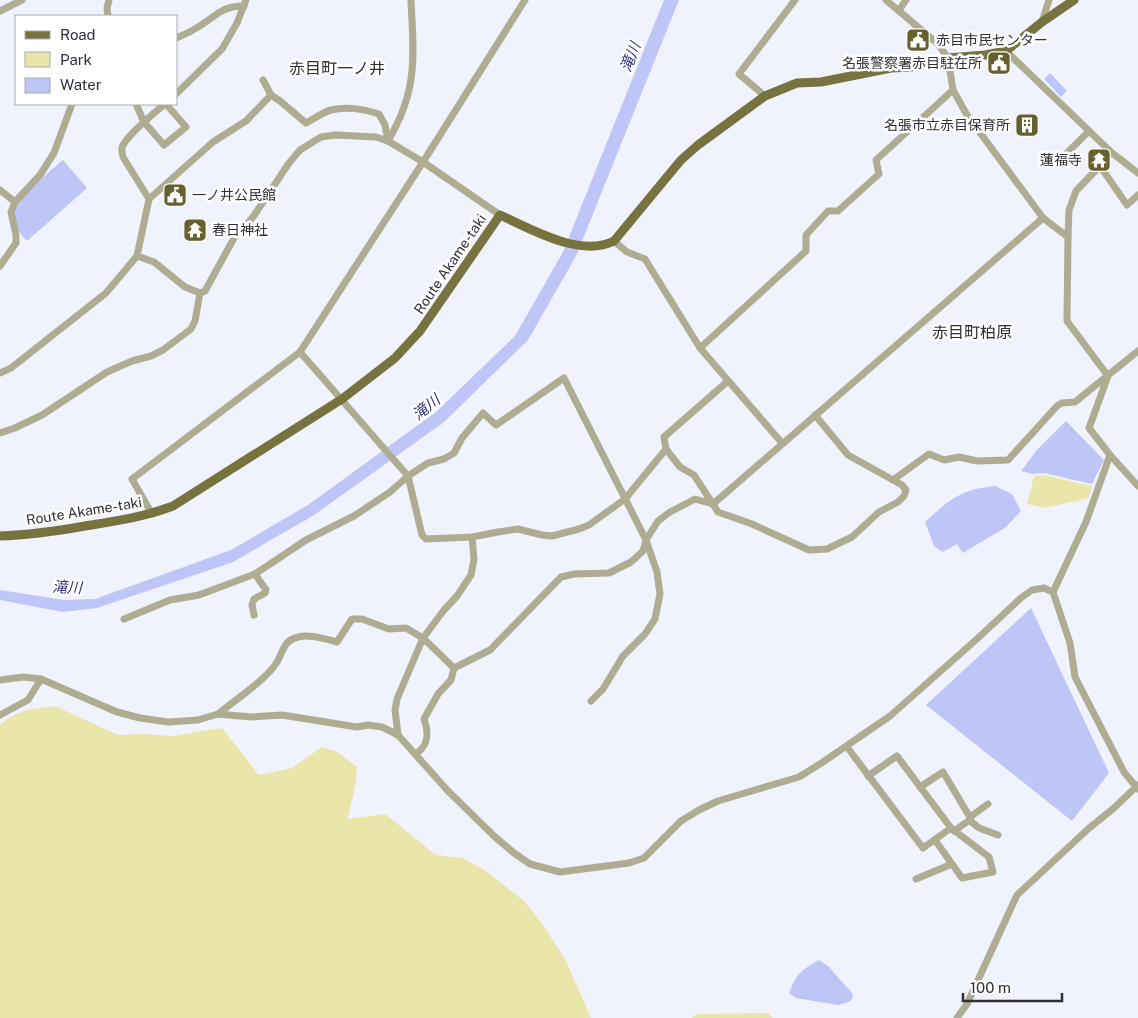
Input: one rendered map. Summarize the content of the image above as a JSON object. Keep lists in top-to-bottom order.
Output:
{
  "streets": {
    "main road": ["Route Akame-taki"]
  },
  "districts": ["赤目町一ノ井", "赤目町柏原"],
  "water": ["滝川"],
  "places": {
    "public building": ["赤目市民センター", "名張警察署赤目駐在所", "一ノ井公民館"],
    "building": ["名張市立赤目保育所"],
    "temple": ["蓮福寺", "春日神社"]
  },
  "legend": ["Road", "Park", "Water"],
  "scale_bar": "100 m"
}
